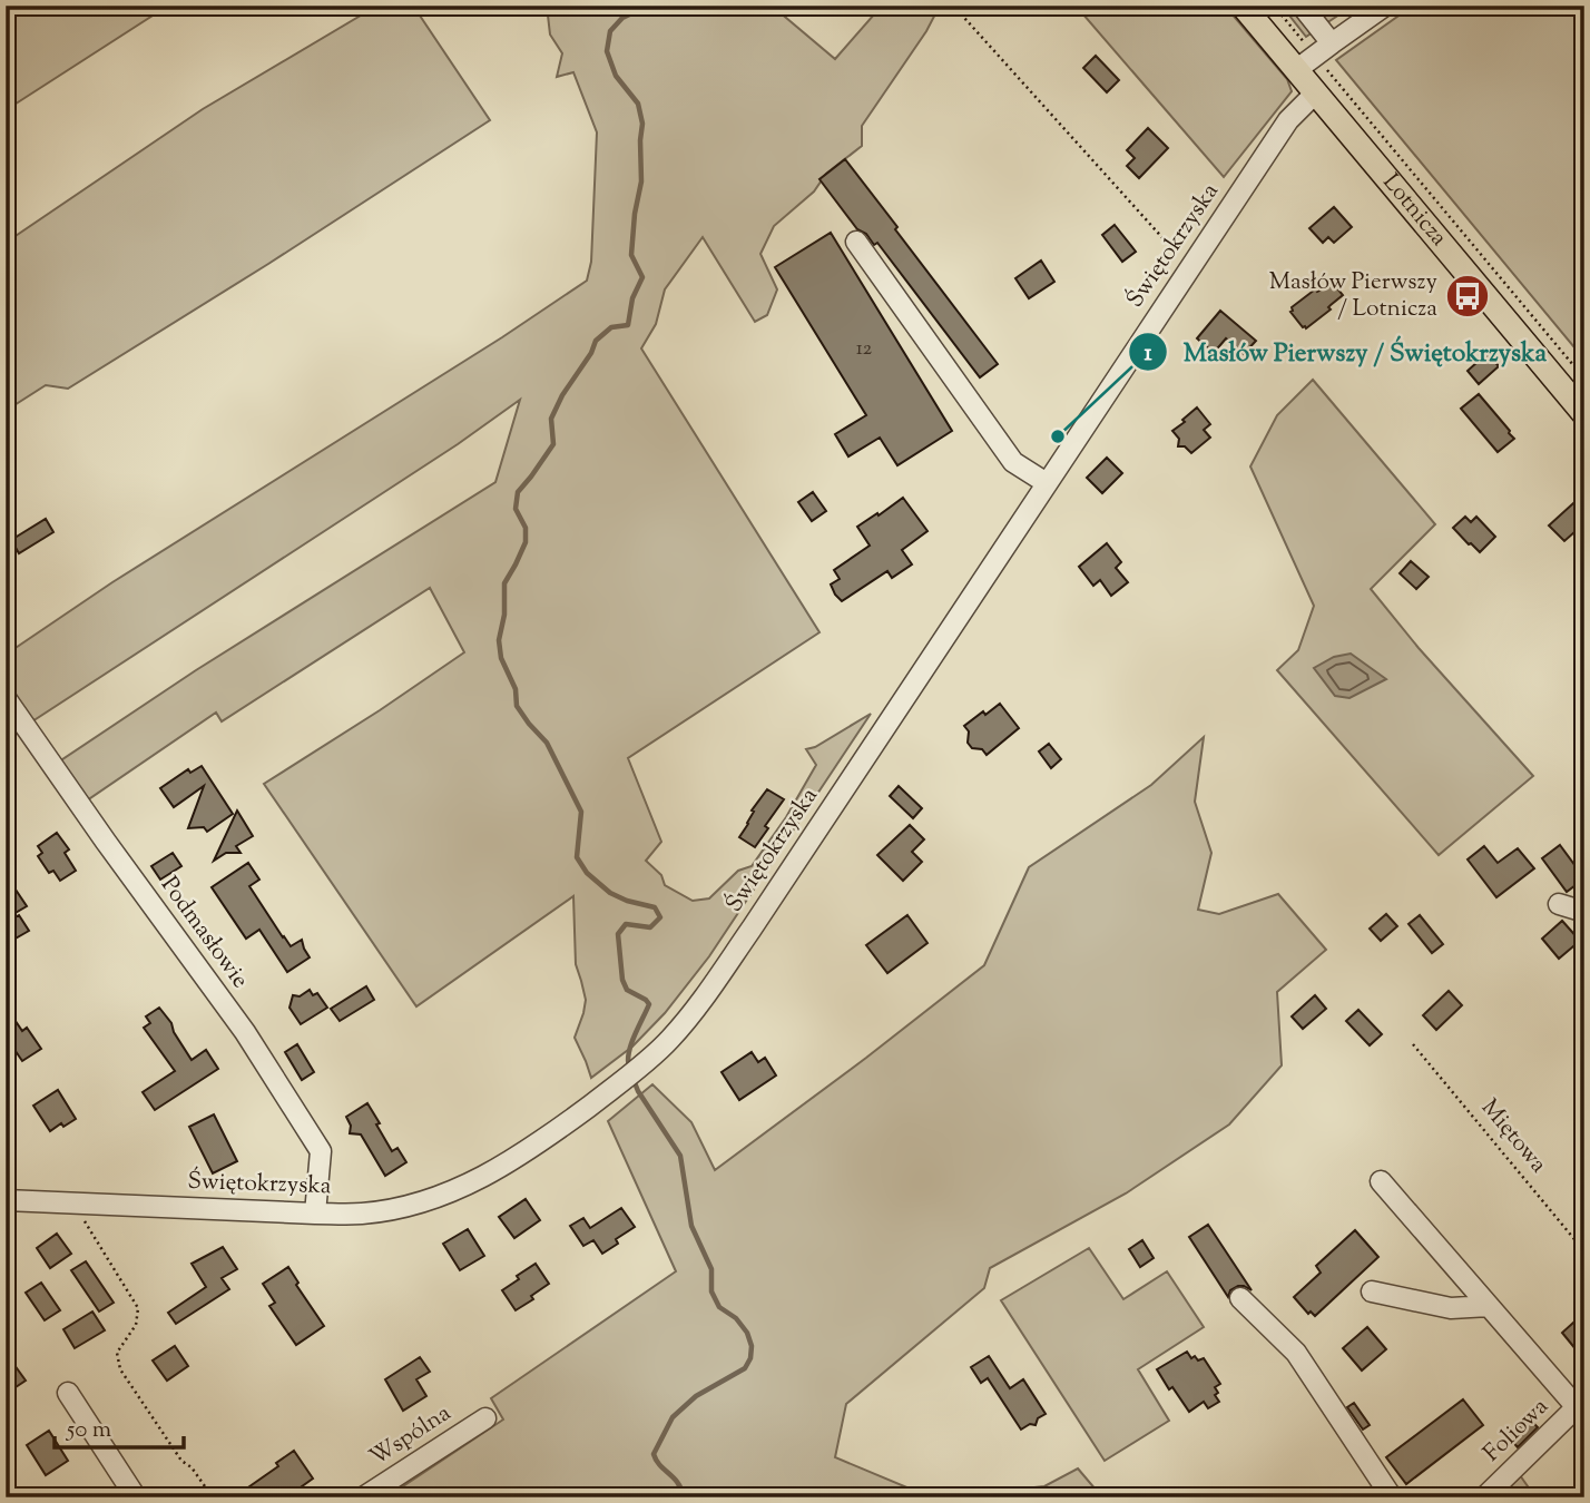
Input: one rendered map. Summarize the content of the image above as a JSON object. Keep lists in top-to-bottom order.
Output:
{
  "streets": {
    "main road": ["Lotnicza"],
    "street": [
      "Świętokrzyska",
      "Podmasłowie",
      "Foliowa",
      "Wspólna"
    ],
    "path": ["Miętowa"]
  },
  "crossings": [
    ["Lotnicza", "Świętokrzyska"],
    ["Świętokrzyska", "Podmasłowie"]
  ],
  "places": {
    "bus stop": ["Masłów Pierwszy / Lotnicza"],
    "other": ["Masłów Pierwszy / Świętokrzyska"]
  },
  "house_numbers": ["12"],
  "scale_bar": "50 m"
}
